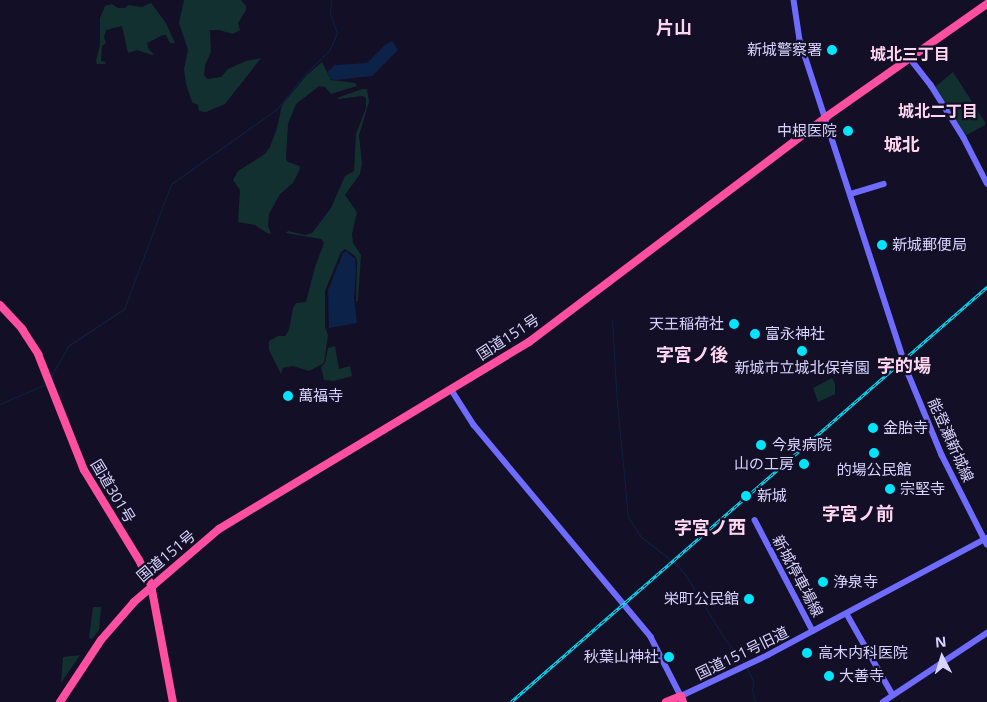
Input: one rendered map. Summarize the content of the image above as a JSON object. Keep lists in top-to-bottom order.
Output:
{
  "streets": {
    "highway": ["国道151号", "国道301号"],
    "street": ["能登瀬新城線", "新城停車場線", "国道151号旧道"]
  },
  "crossings": [
    ["国道151号", "能登瀬新城線"],
    ["国道151号", "国道301号"],
    ["能登瀬新城線", "新城停車場線"],
    ["新城停車場線", "国道151号旧道"]
  ],
  "districts": [
    "片山",
    "城北三丁目",
    "城北二丁目",
    "城北",
    "字宮ノ後",
    "字的場",
    "字宮ノ前",
    "字宮ノ西"
  ],
  "places": [
    "新城警察署",
    "中根医院",
    "新城郵便局",
    "天王稲荷社",
    "富永神社",
    "新城市立城北保育園",
    "萬福寺",
    "金胎寺",
    "今泉病院",
    "的場公民館",
    "山の工房",
    "宗堅寺",
    "新城",
    "浄泉寺",
    "栄町公民館",
    "高木内科医院",
    "秋葉山神社",
    "大善寺"
  ],
  "north": "top"
}
